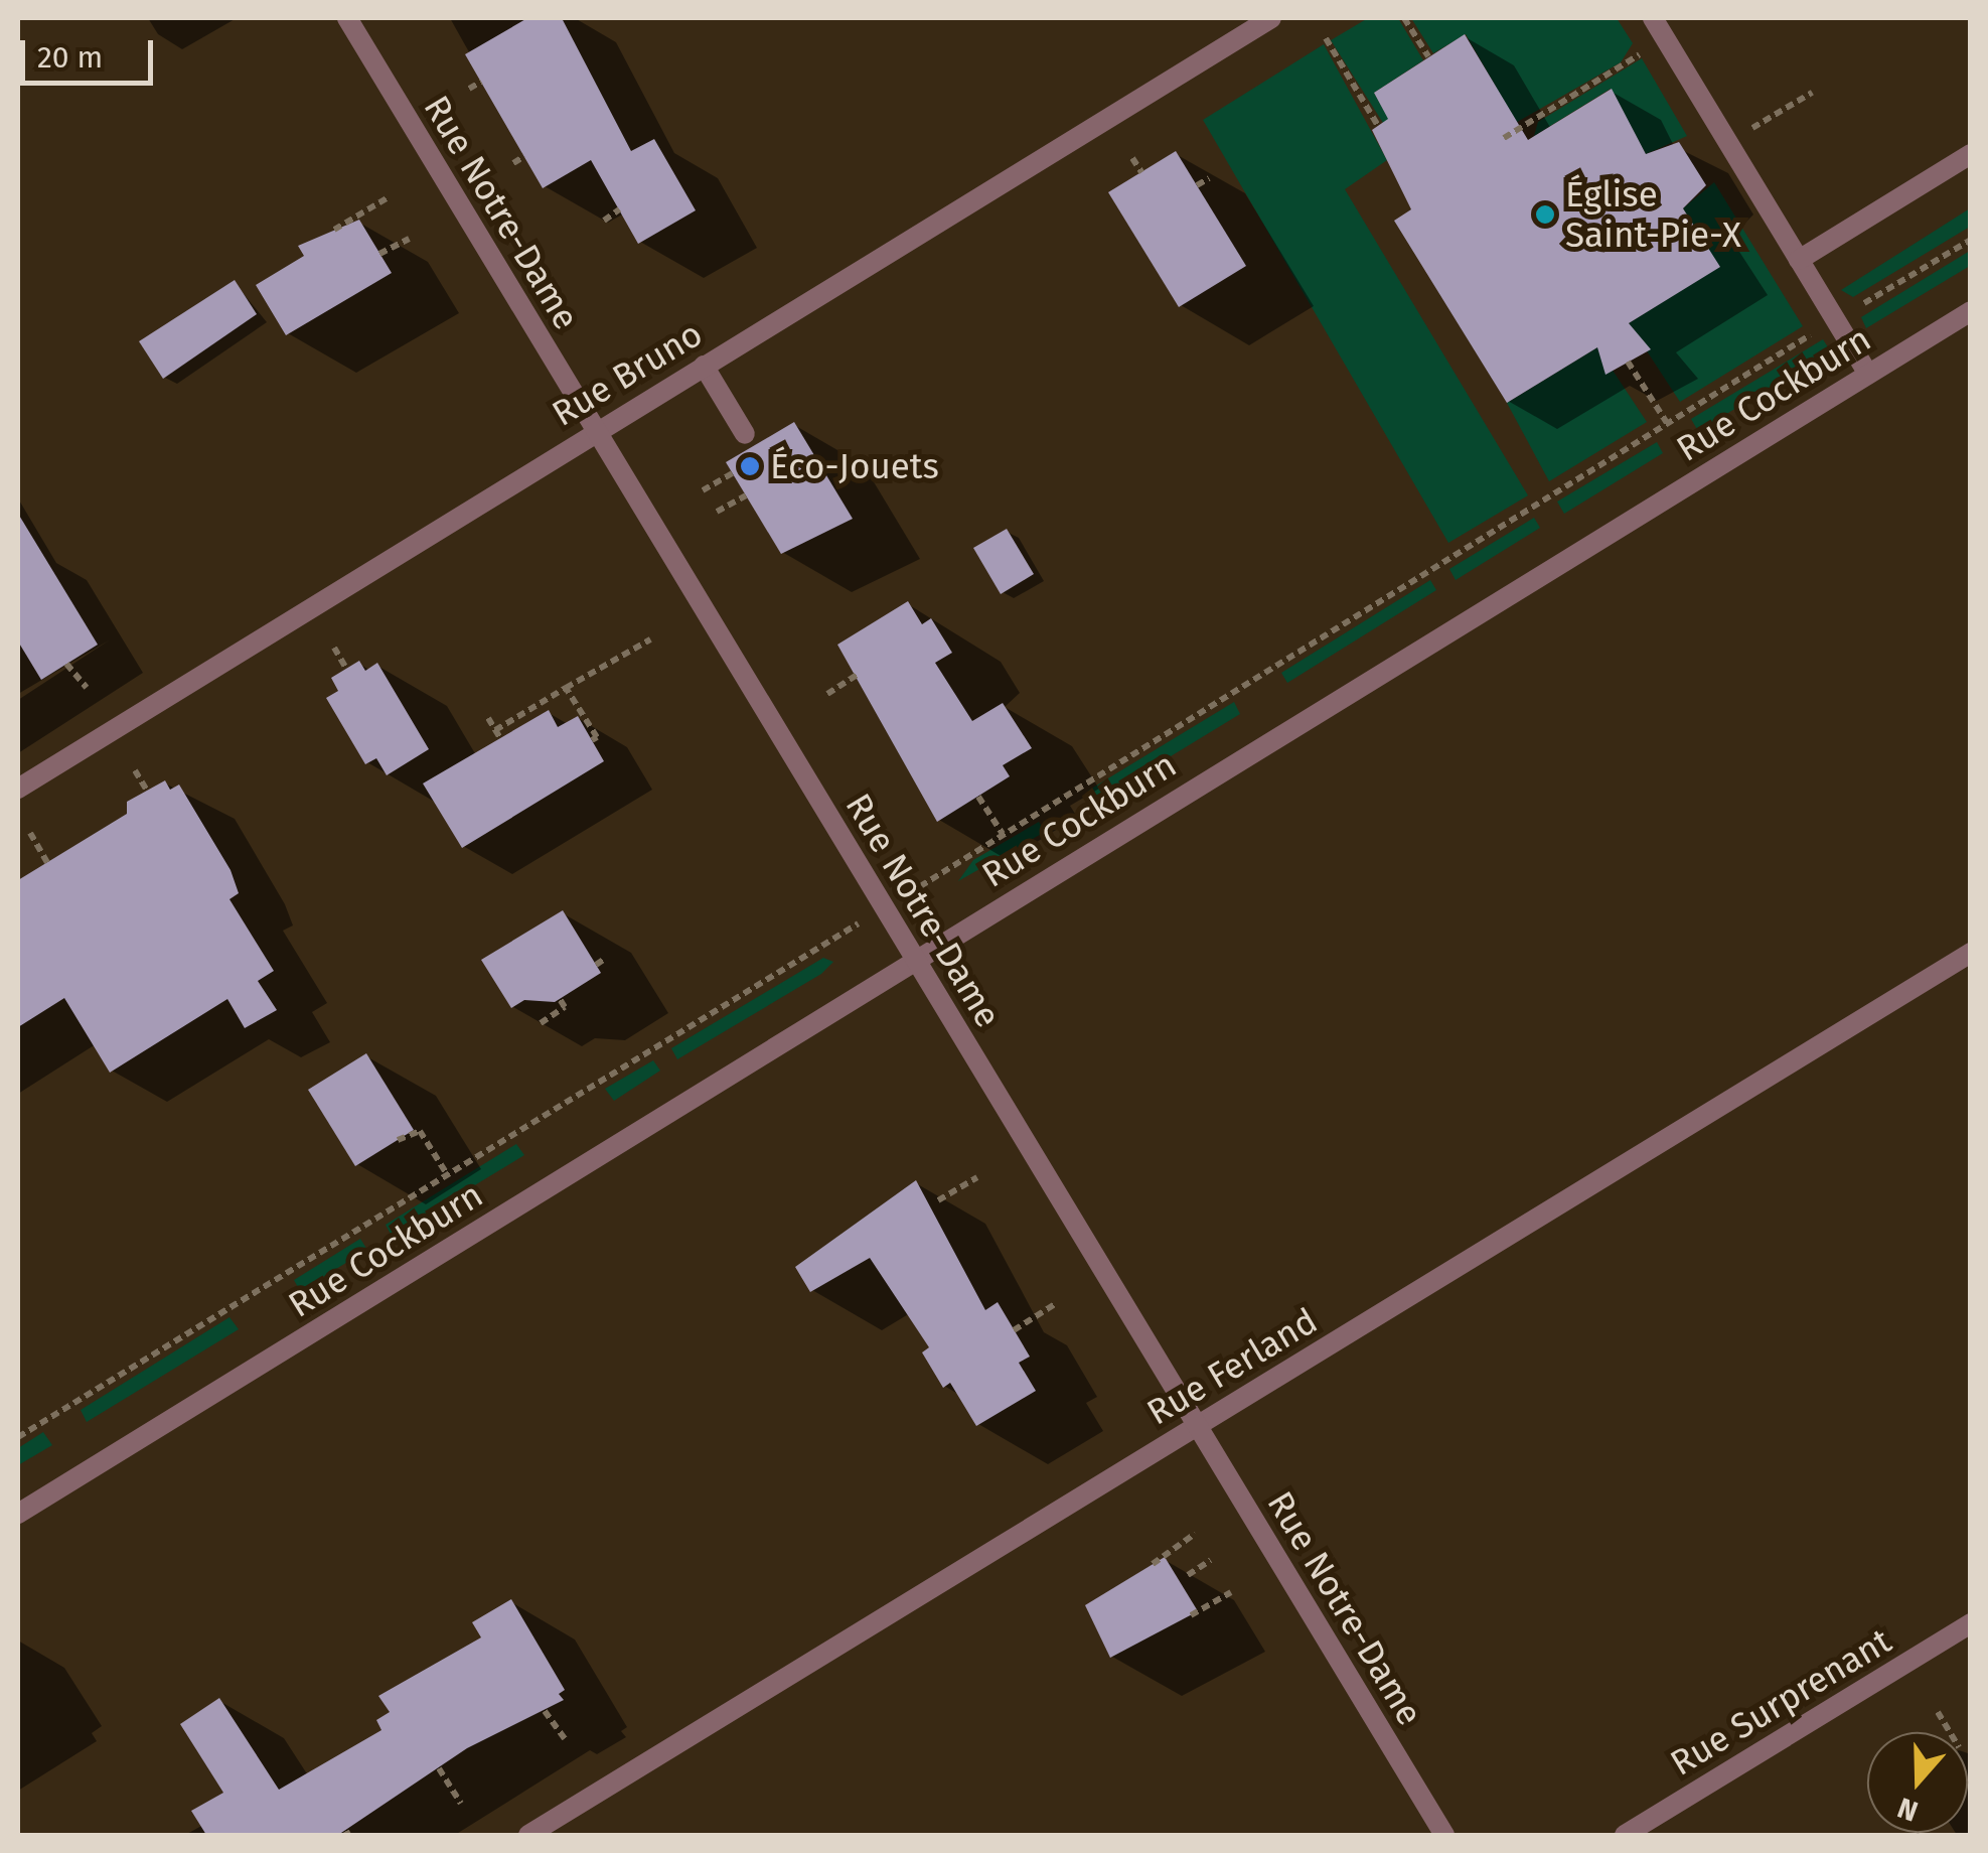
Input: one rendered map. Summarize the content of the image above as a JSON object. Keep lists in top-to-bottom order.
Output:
{
  "streets": {
    "street": [
      "Rue Notre-Dame",
      "Rue Bruno",
      "Rue Cockburn",
      "Rue Ferland",
      "Rue Surprenant"
    ]
  },
  "crossings": [
    ["Rue Notre-Dame", "Rue Bruno"],
    ["Rue Notre-Dame", "Rue Cockburn"],
    ["Rue Notre-Dame", "Rue Ferland"]
  ],
  "places": ["Église Saint-Pie-X", "Éco-Jouets"],
  "scale_bar": "20 m",
  "north": "bottom"
}
